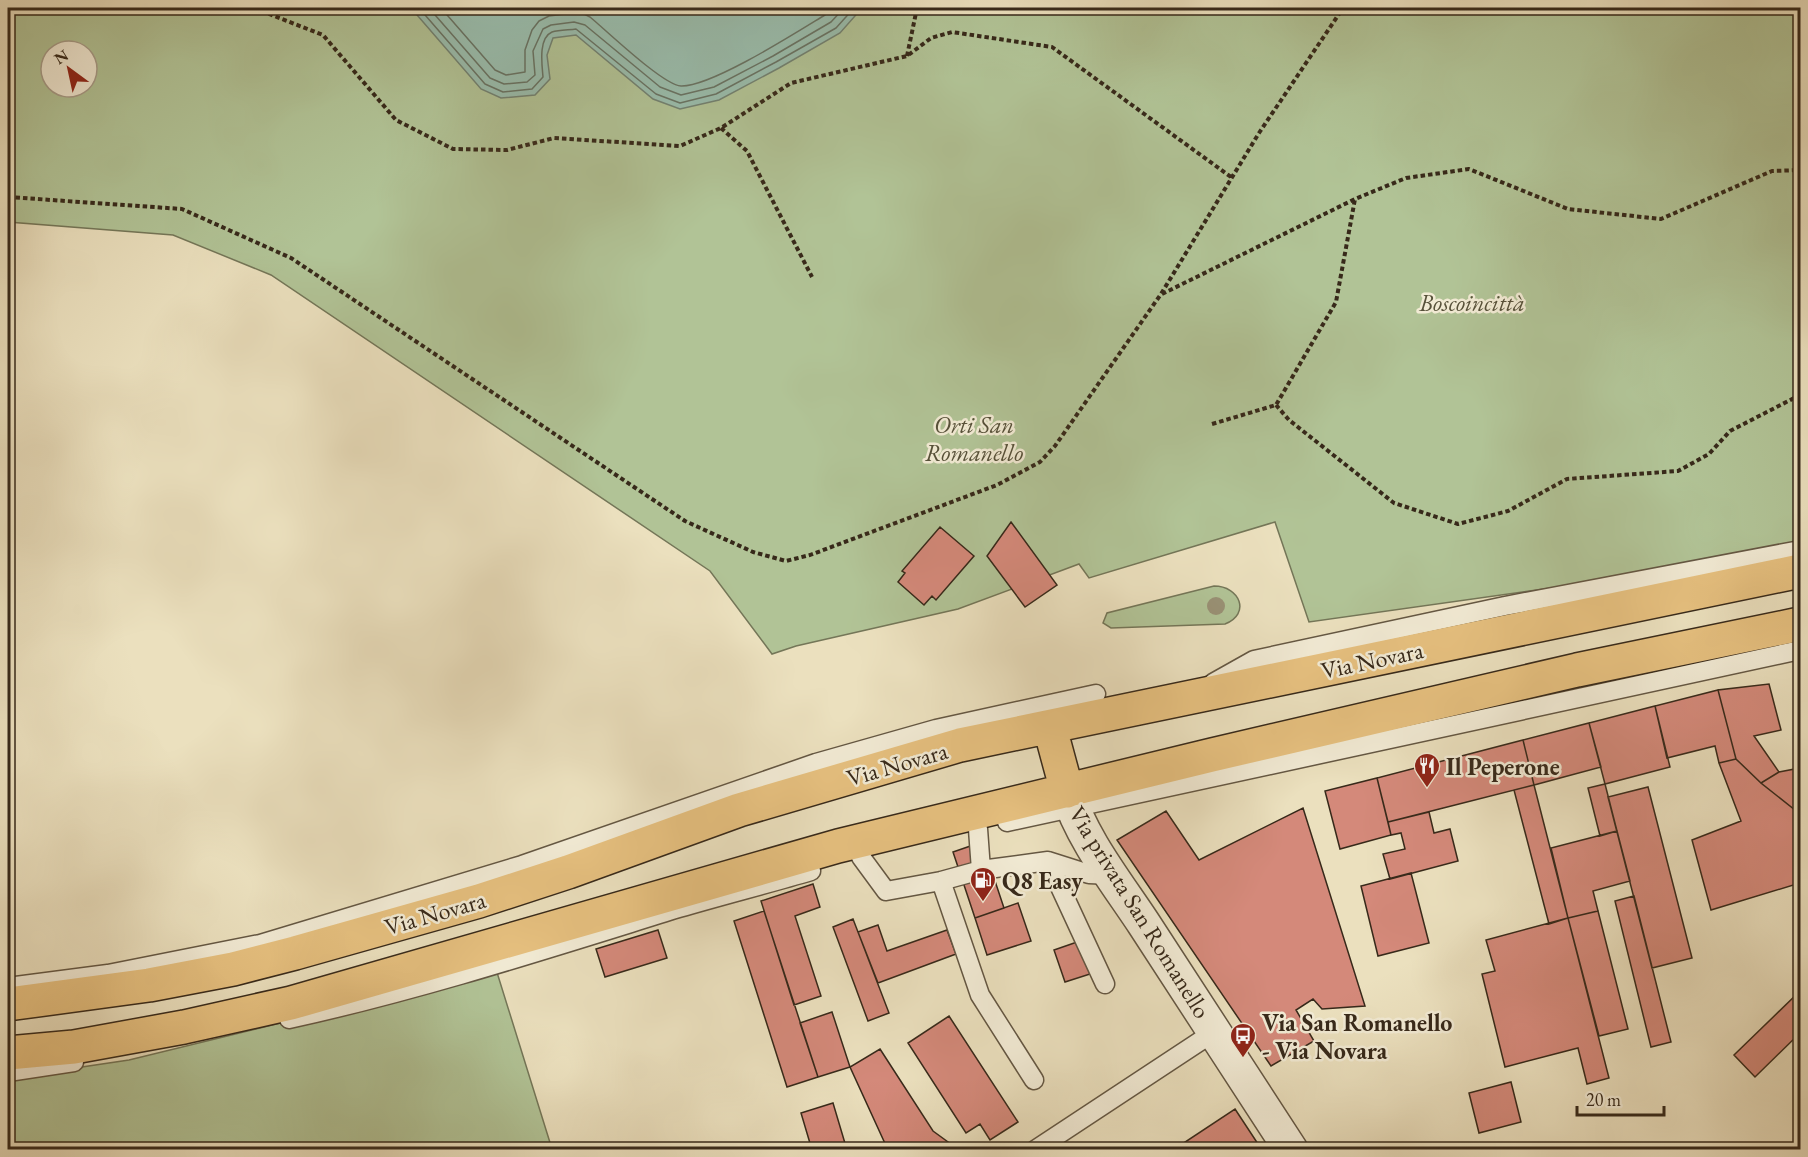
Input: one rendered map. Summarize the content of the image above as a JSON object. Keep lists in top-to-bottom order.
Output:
{
  "streets": {
    "main road": ["Via Novara"],
    "street": ["Via privata San Romanello"]
  },
  "crossings": [
    ["Via Novara", "Via privata San Romanello"]
  ],
  "parks": ["Boscoincittà", "Orti San Romanello"],
  "places": {
    "restaurant": ["Il Peperone"],
    "fuel station": ["Q8 Easy"],
    "bus stop": ["Via San Romanello - Via Novara"]
  },
  "scale_bar": "20 m",
  "north": "top left"
}
